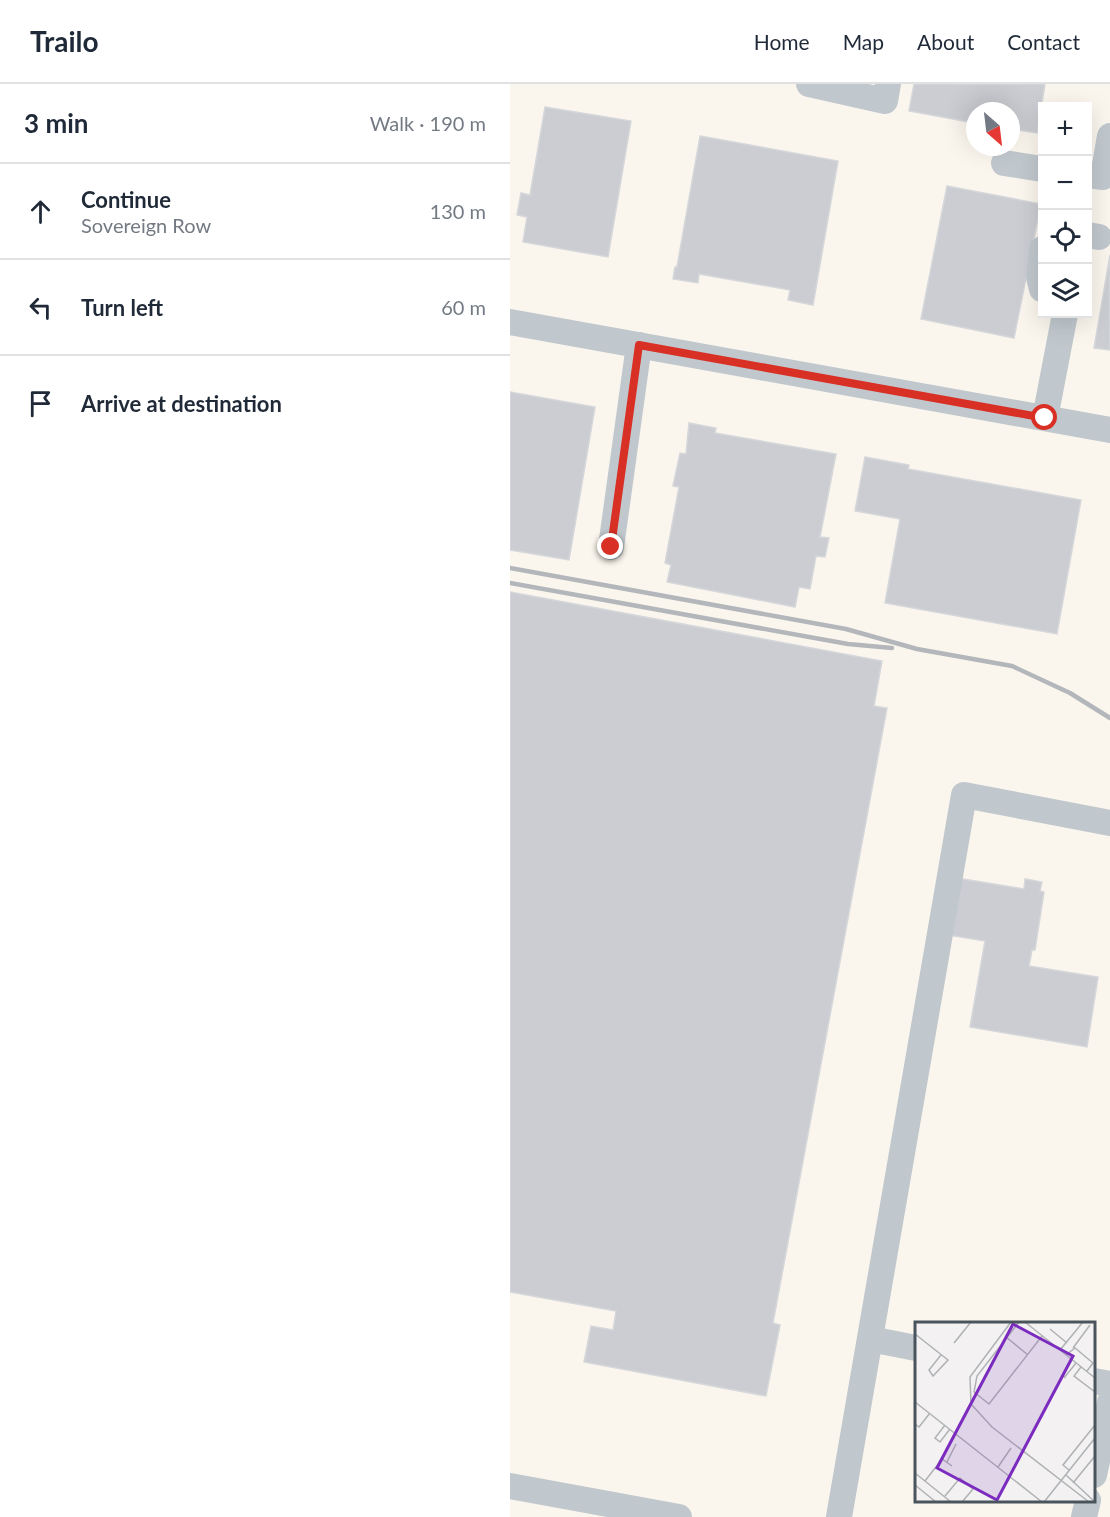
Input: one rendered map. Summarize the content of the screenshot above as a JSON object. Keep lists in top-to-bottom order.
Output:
{
  "north": "bottom right",
  "page": {
    "header": "Trailo",
    "nav": [
      "Home",
      "Map",
      "About",
      "Contact"
    ],
    "heading": ["3 min", "Walk · 190 m"],
    "map_buttons": ["+", "−"],
    "list": [
      ["Continue", "Sovereign Row", "130 m"],
      ["Turn left", "60 m"],
      "Arrive at destination"
    ]
  }
}
